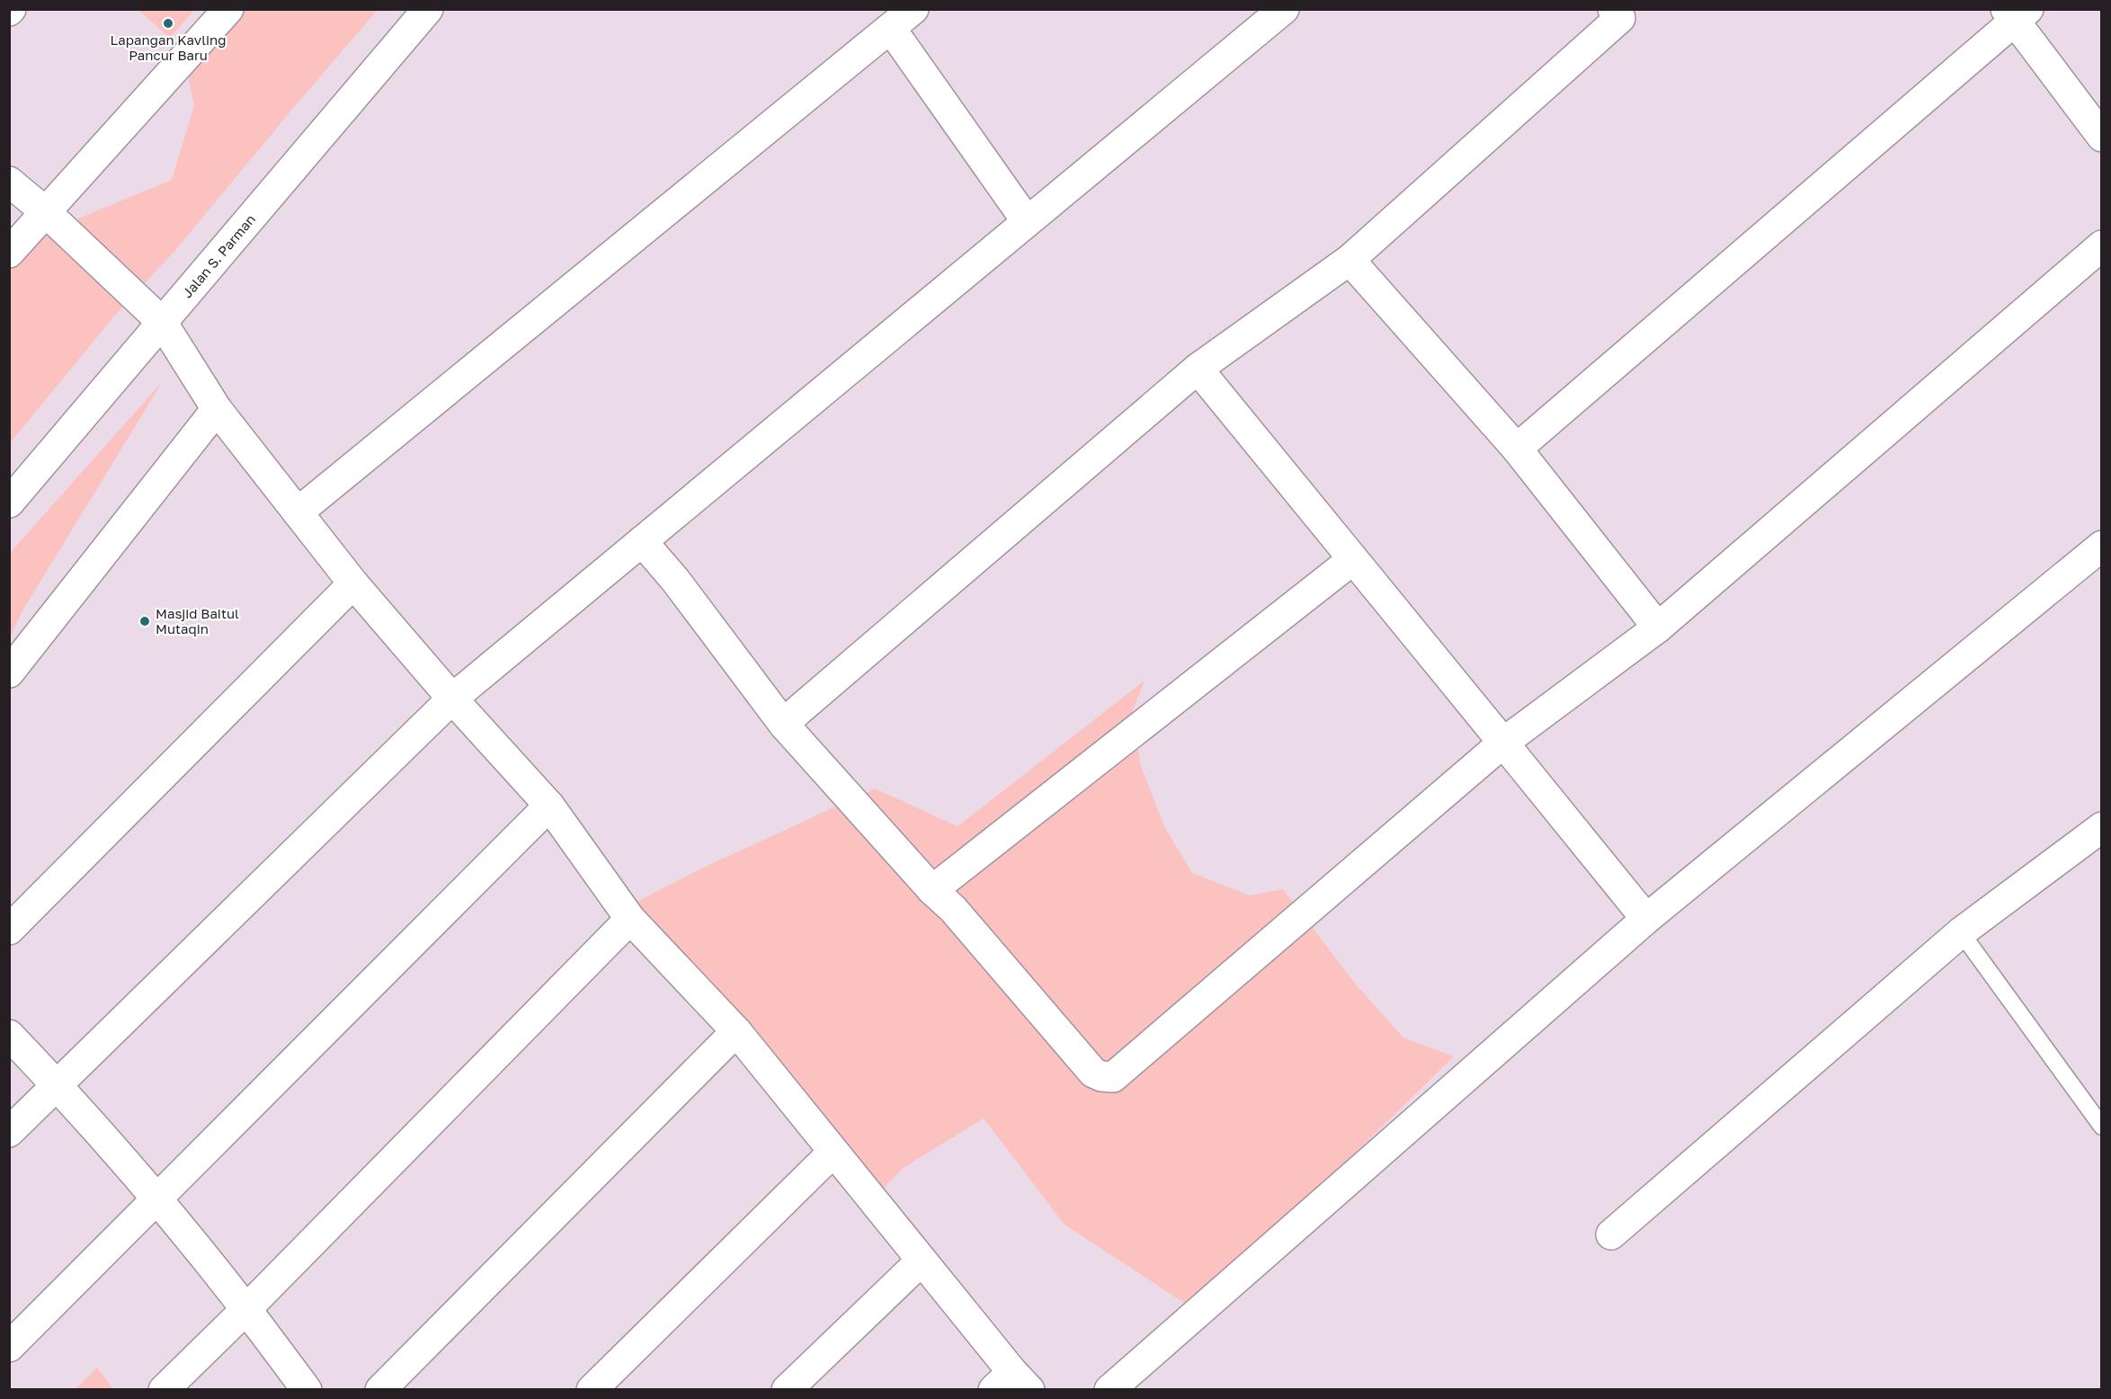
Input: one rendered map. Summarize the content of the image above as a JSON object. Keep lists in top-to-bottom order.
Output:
{
  "streets": {
    "street": ["Jalan S. Parman"]
  },
  "places": ["Lapangan Kavling Pancur Baru", "Masjid Baitul Mutaqin"]
}
